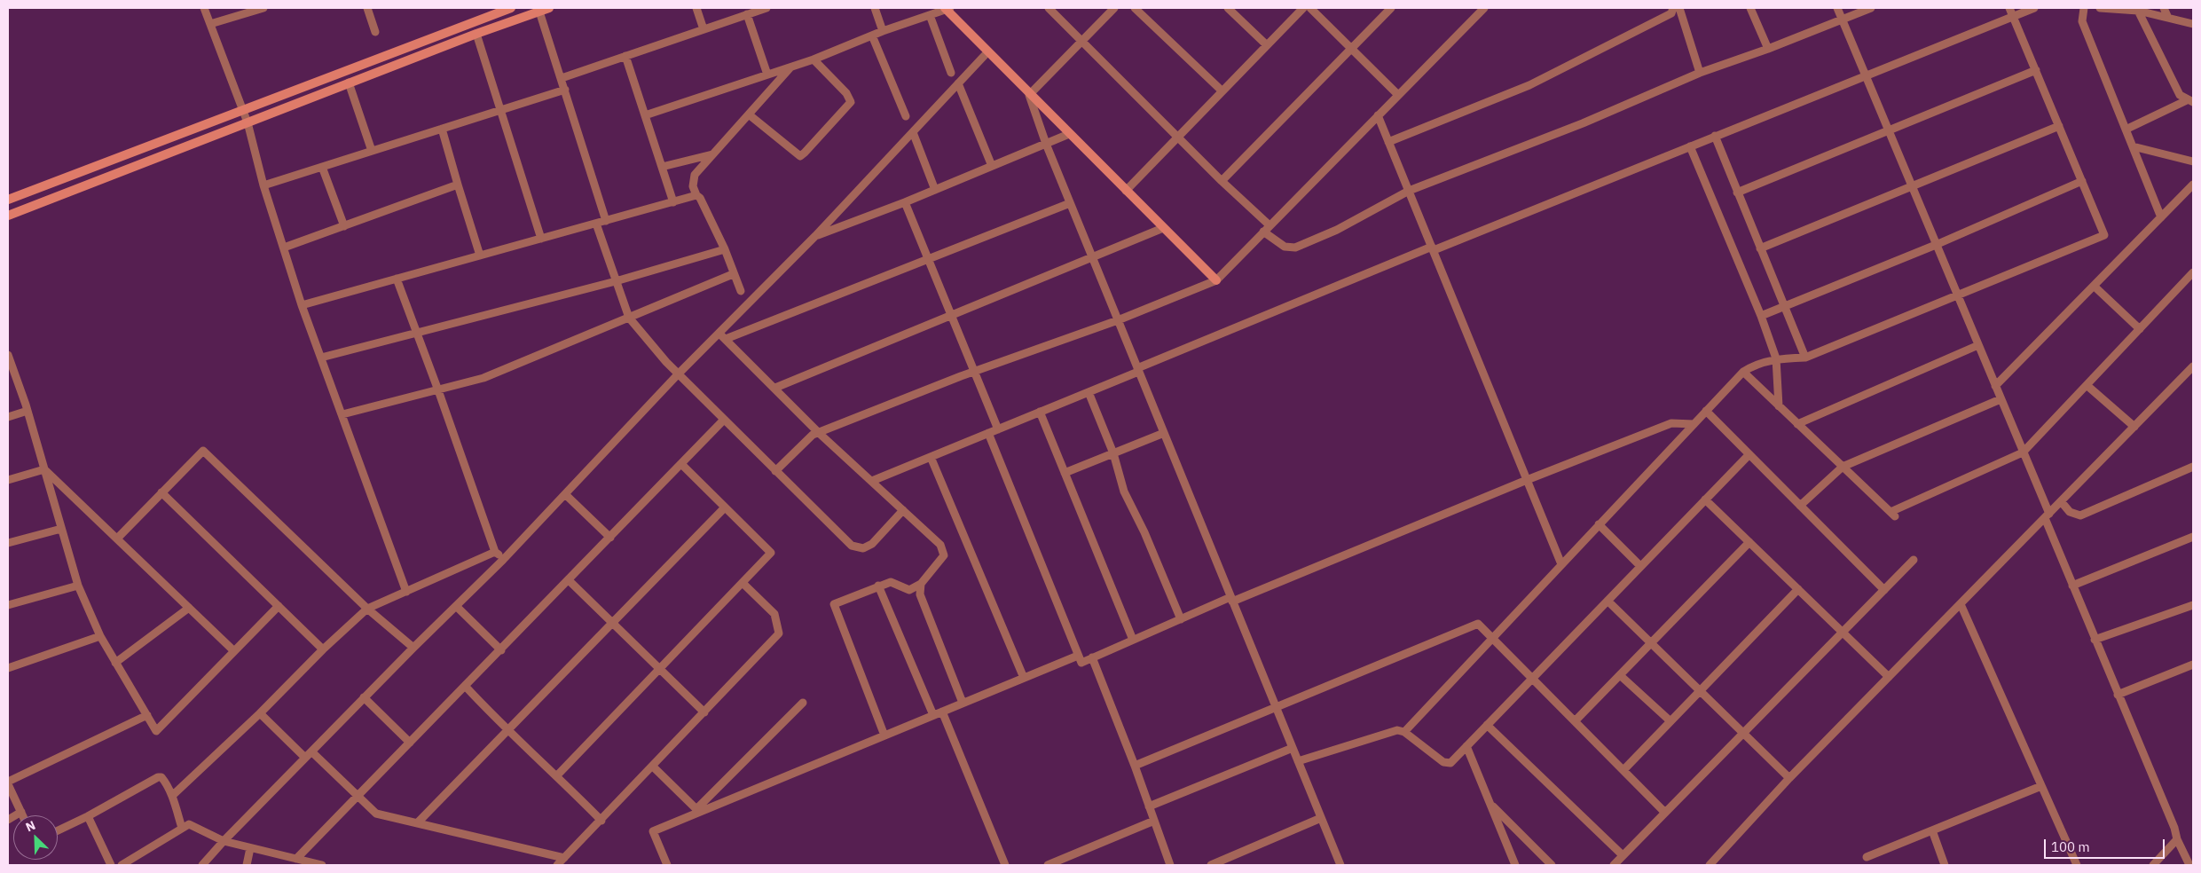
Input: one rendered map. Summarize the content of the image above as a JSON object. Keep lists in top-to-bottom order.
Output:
{
  "scale_bar": "100 m",
  "north": "top left"
}
